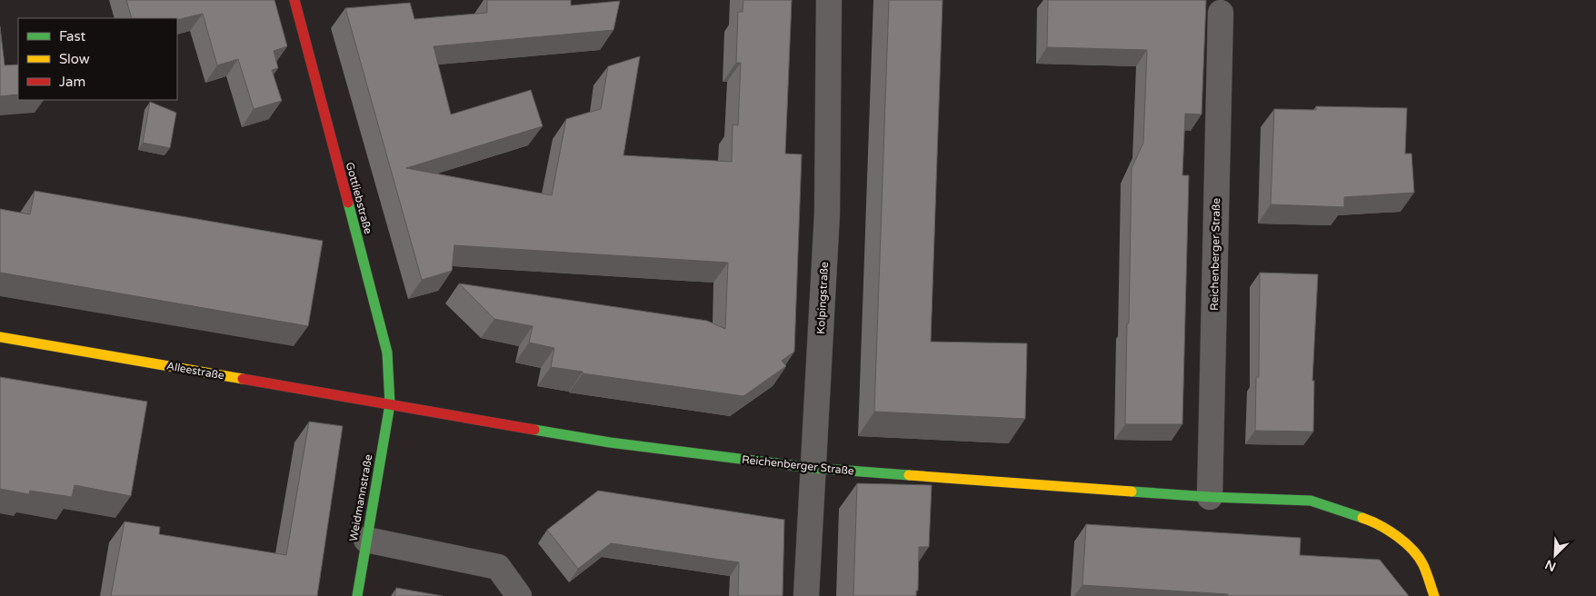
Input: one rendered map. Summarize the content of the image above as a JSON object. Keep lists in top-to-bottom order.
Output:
{
  "streets": {
    "street": [
      "Gottliebstraße",
      "Reichenberger Straße",
      "Kolpingstraße",
      "Alleestraße",
      "Weidmannstraße"
    ]
  },
  "crossings": [
    ["Gottliebstraße", "Reichenberger Straße"],
    ["Gottliebstraße", "Alleestraße"],
    ["Gottliebstraße", "Weidmannstraße"],
    ["Reichenberger Straße", "Kolpingstraße"],
    ["Reichenberger Straße", "Alleestraße"],
    ["Reichenberger Straße", "Weidmannstraße"],
    ["Alleestraße", "Weidmannstraße"]
  ],
  "legend": ["Fast", "Slow", "Jam"],
  "north": "bottom left"
}
